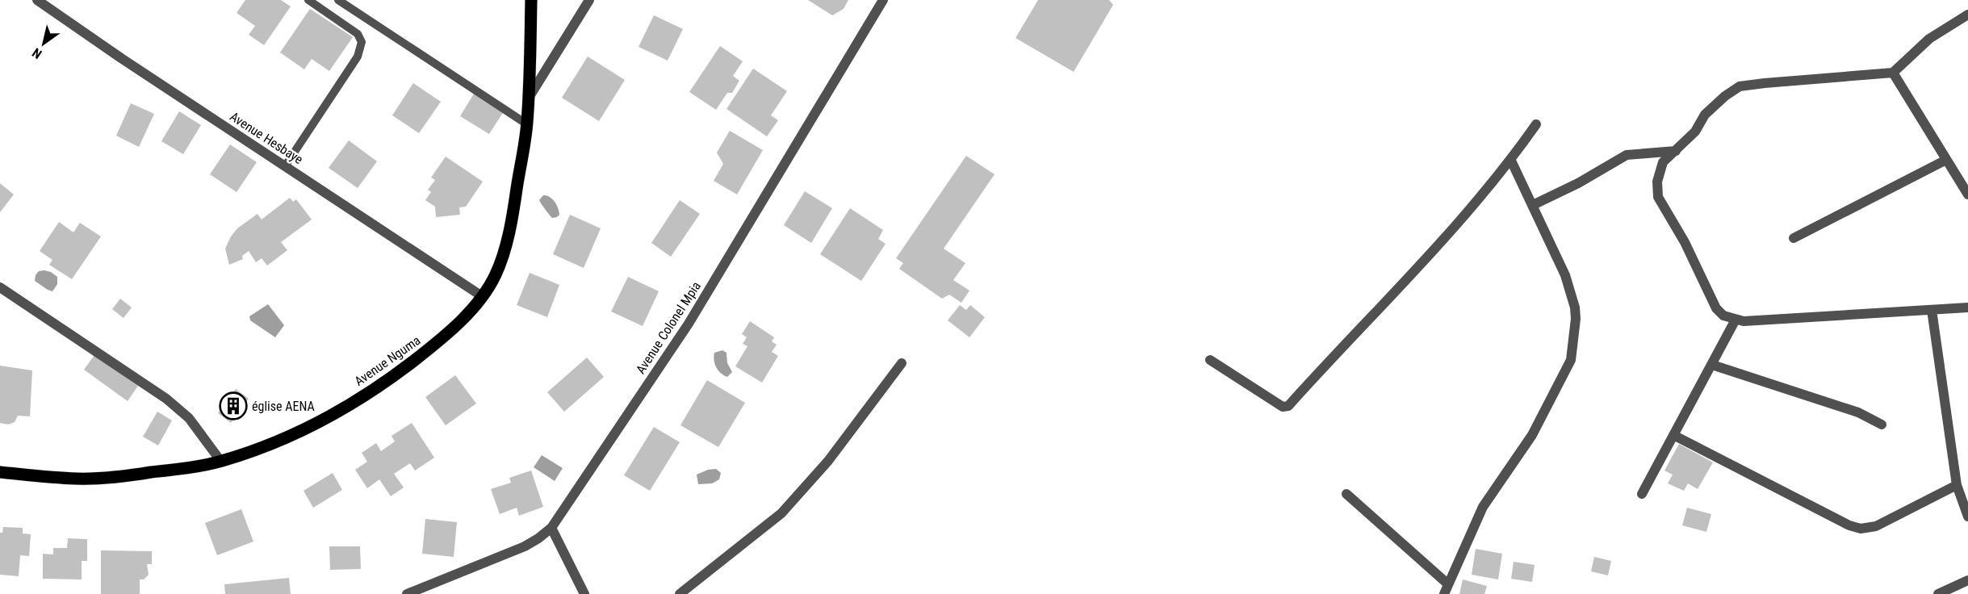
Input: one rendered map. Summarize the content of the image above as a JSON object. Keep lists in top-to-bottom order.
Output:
{
  "streets": {
    "main road": ["Avenue Nguma"],
    "street": ["Avenue Hesbaye", "Avenue Colonel Mpia"]
  },
  "crossings": [
    ["Avenue Hesbaye", "Avenue Nguma"]
  ],
  "places": {
    "building": ["église AENA"]
  },
  "north": "bottom left"
}
